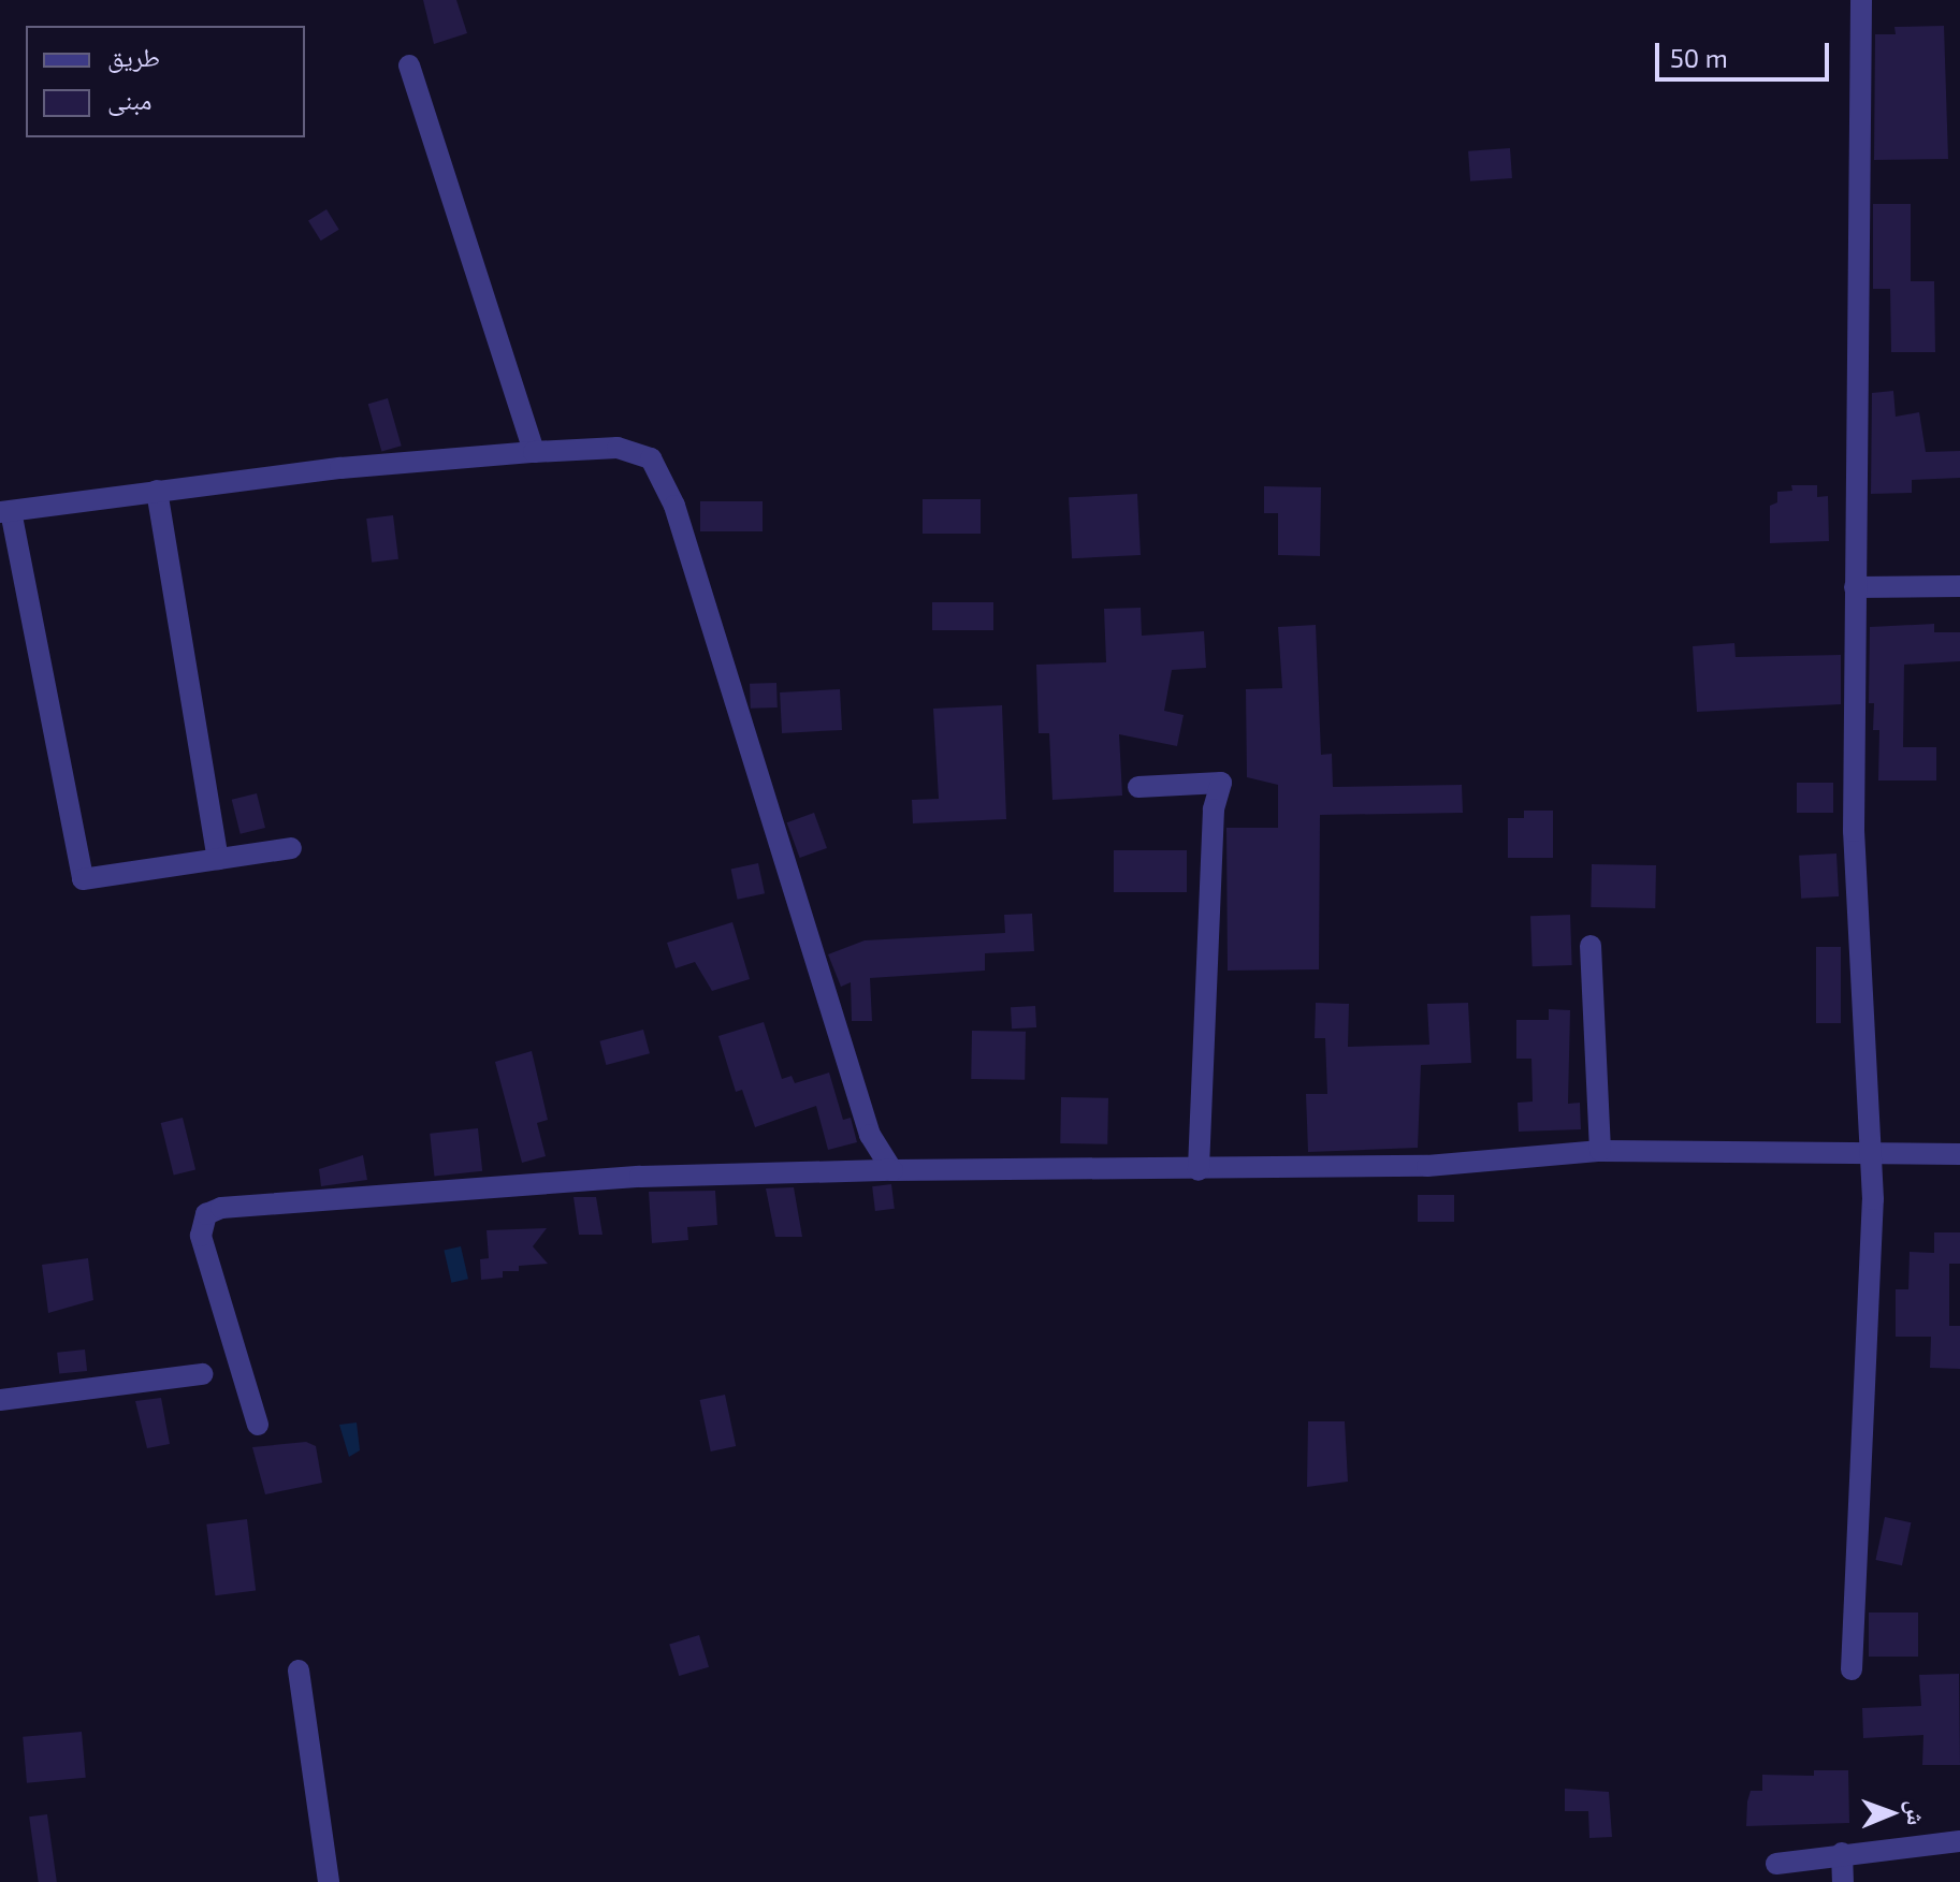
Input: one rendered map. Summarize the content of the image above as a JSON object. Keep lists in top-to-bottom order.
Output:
{
  "legend": ["طريق", "مبنى"],
  "scale_bar": "50 m",
  "north": "right"
}
